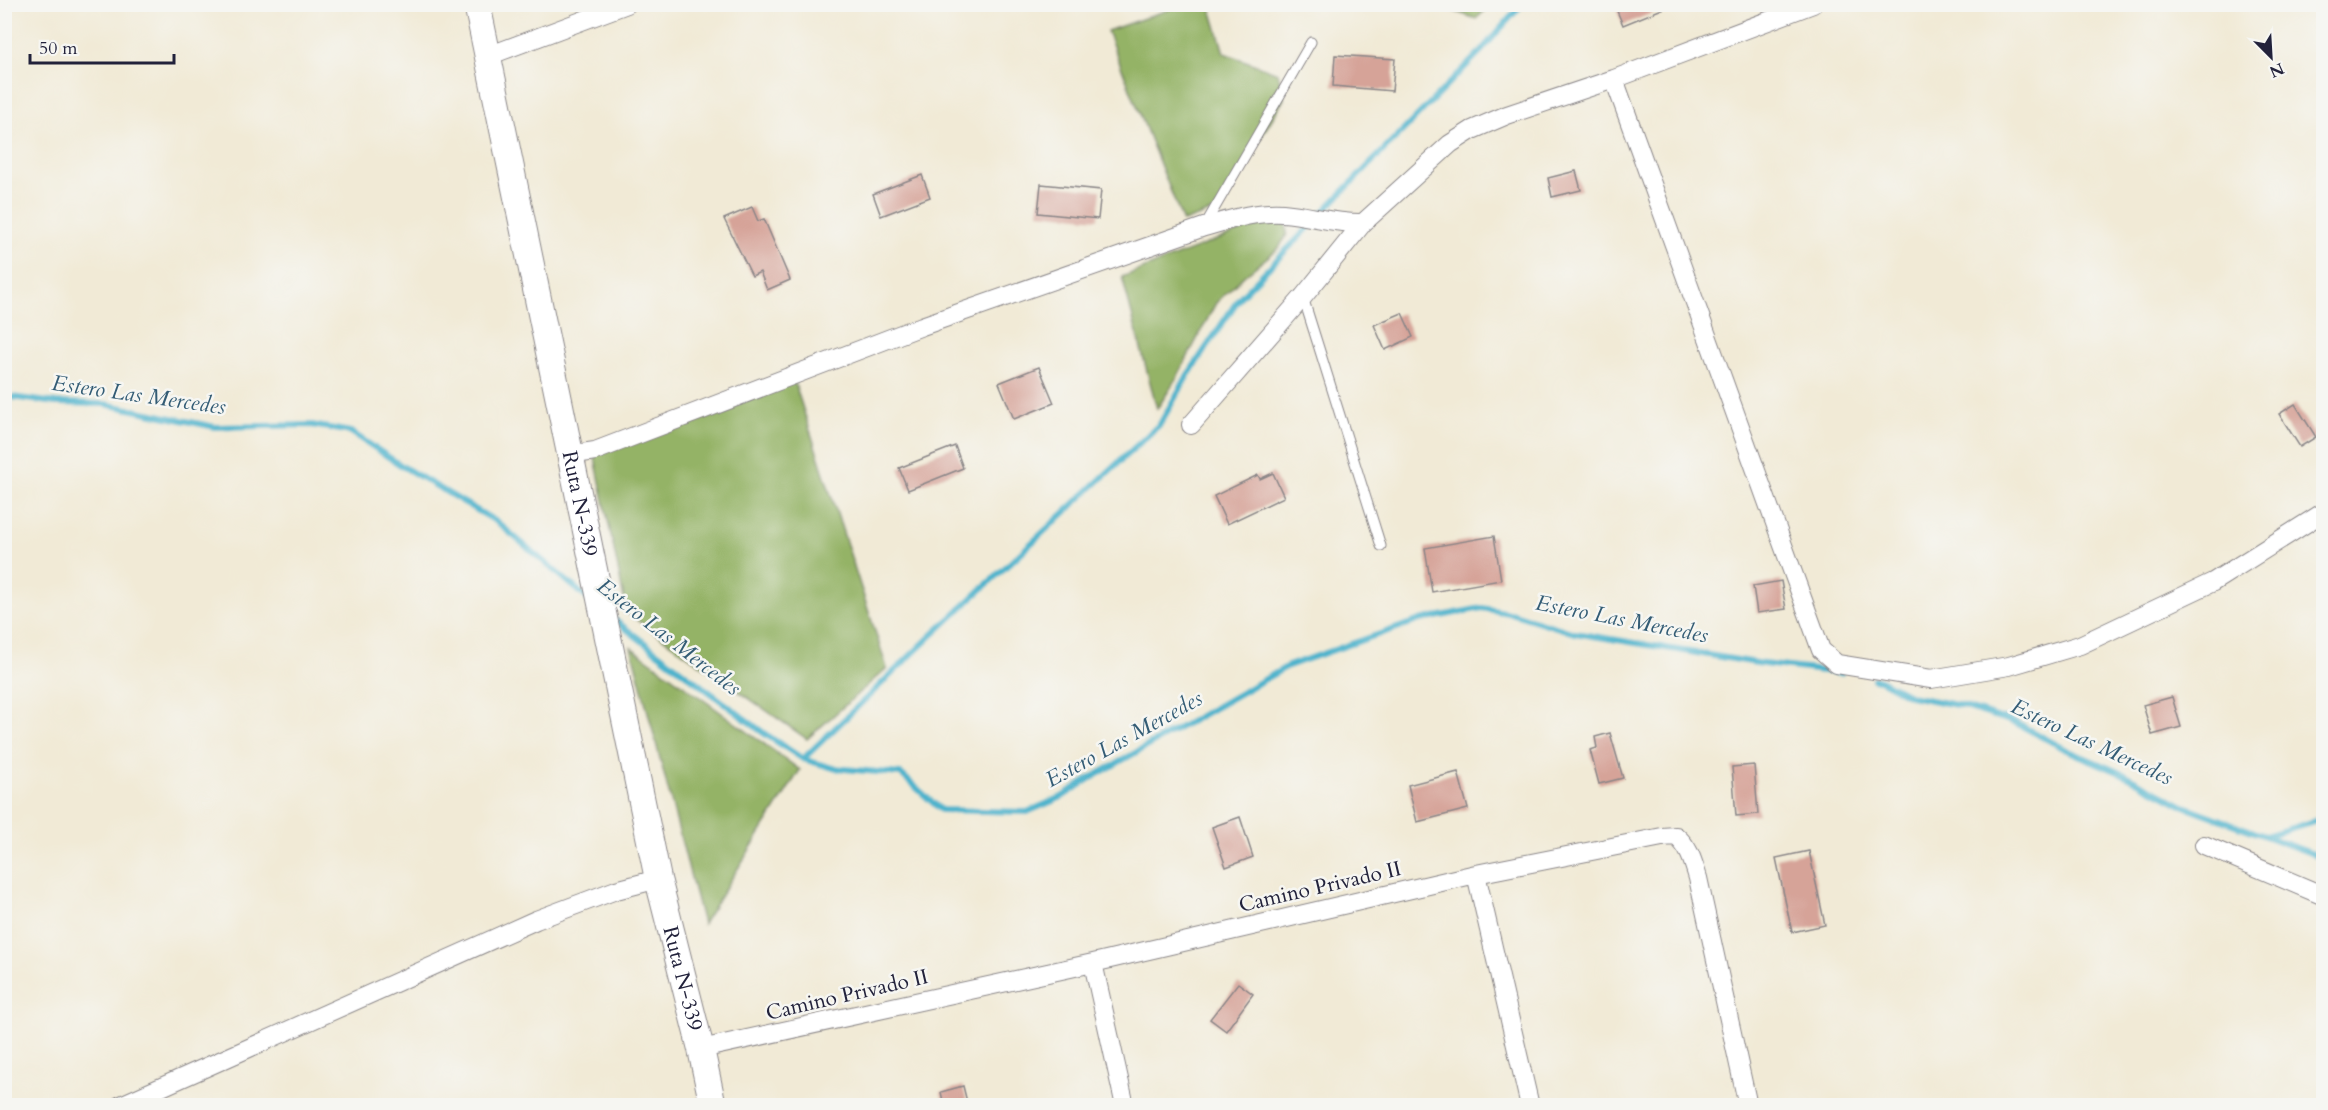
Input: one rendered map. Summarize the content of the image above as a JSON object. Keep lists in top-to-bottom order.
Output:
{
  "streets": {
    "street": ["Ruta N-339", "Camino Privado II"]
  },
  "crossings": [
    ["Ruta N-339", "Camino Privado II"]
  ],
  "water": ["Estero Las Mercedes"],
  "scale_bar": "50 m",
  "north": "bottom right"
}
